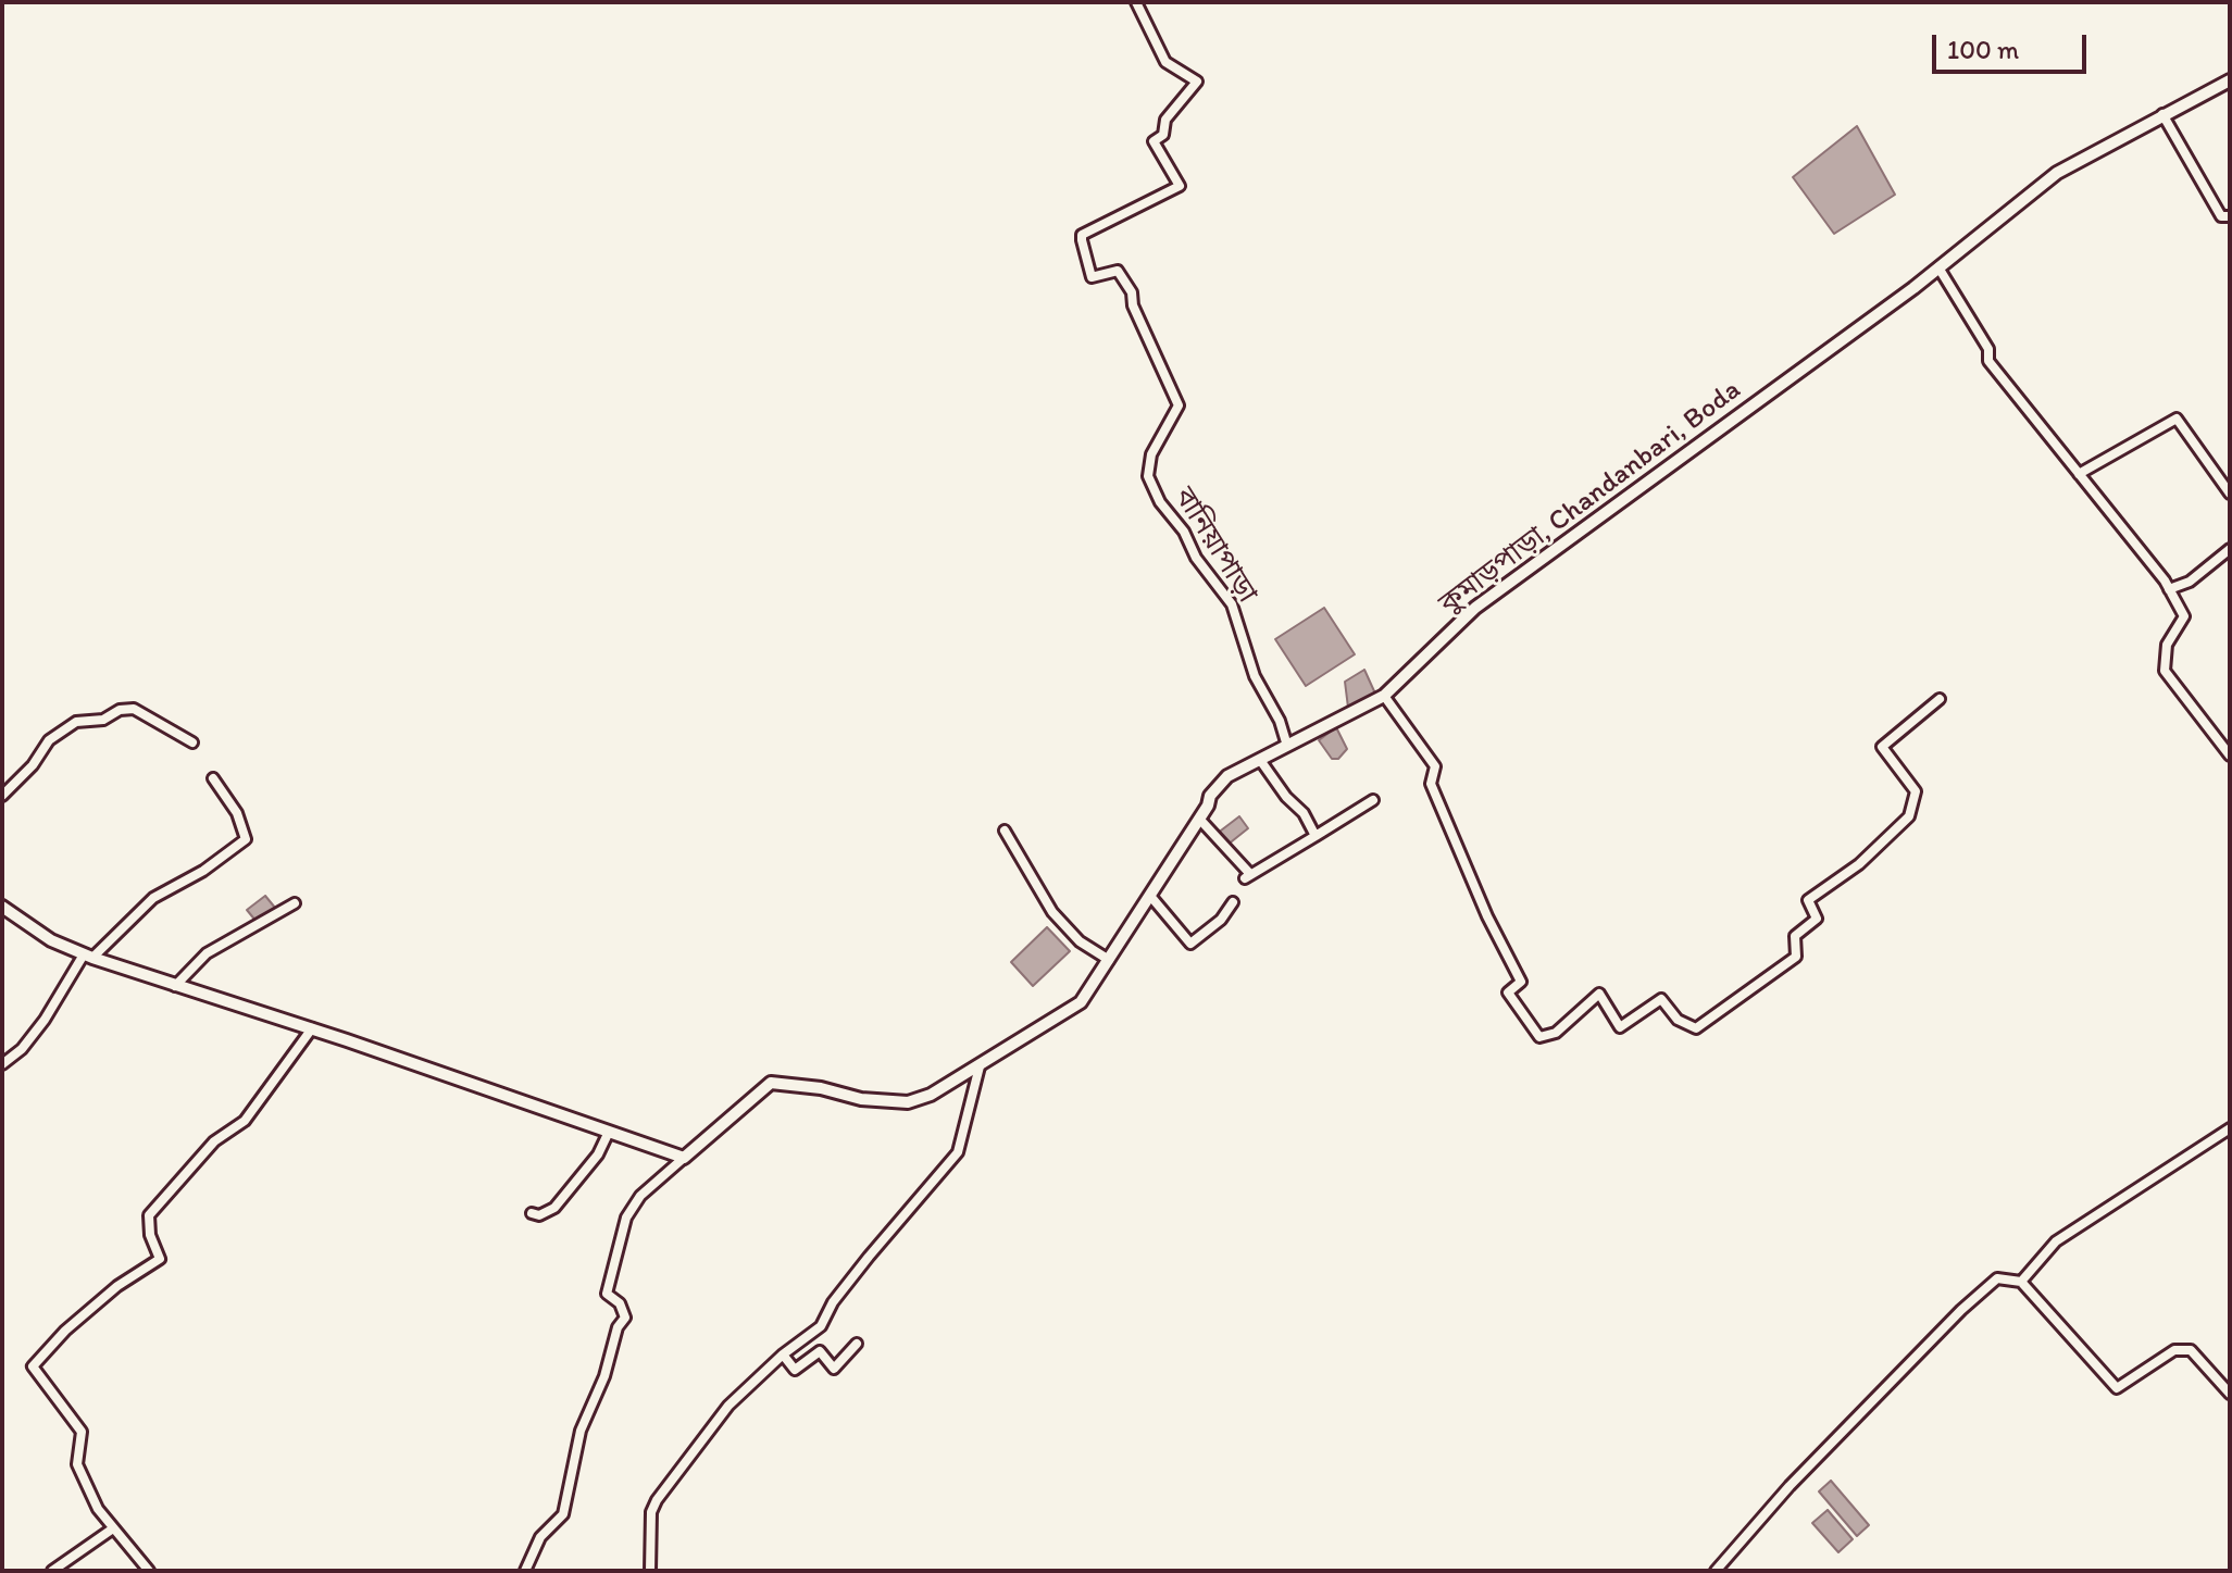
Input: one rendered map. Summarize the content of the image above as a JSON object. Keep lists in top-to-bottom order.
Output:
{
  "streets": {
    "street": ["কুমাড়পাড়া, Chandanbari, Boda", "বানিয়াপাড়া"]
  },
  "crossings": [
    ["কুমাড়পাড়া, Chandanbari, Boda", "বানিয়াপাড়া"]
  ],
  "scale_bar": "100 m"
}
